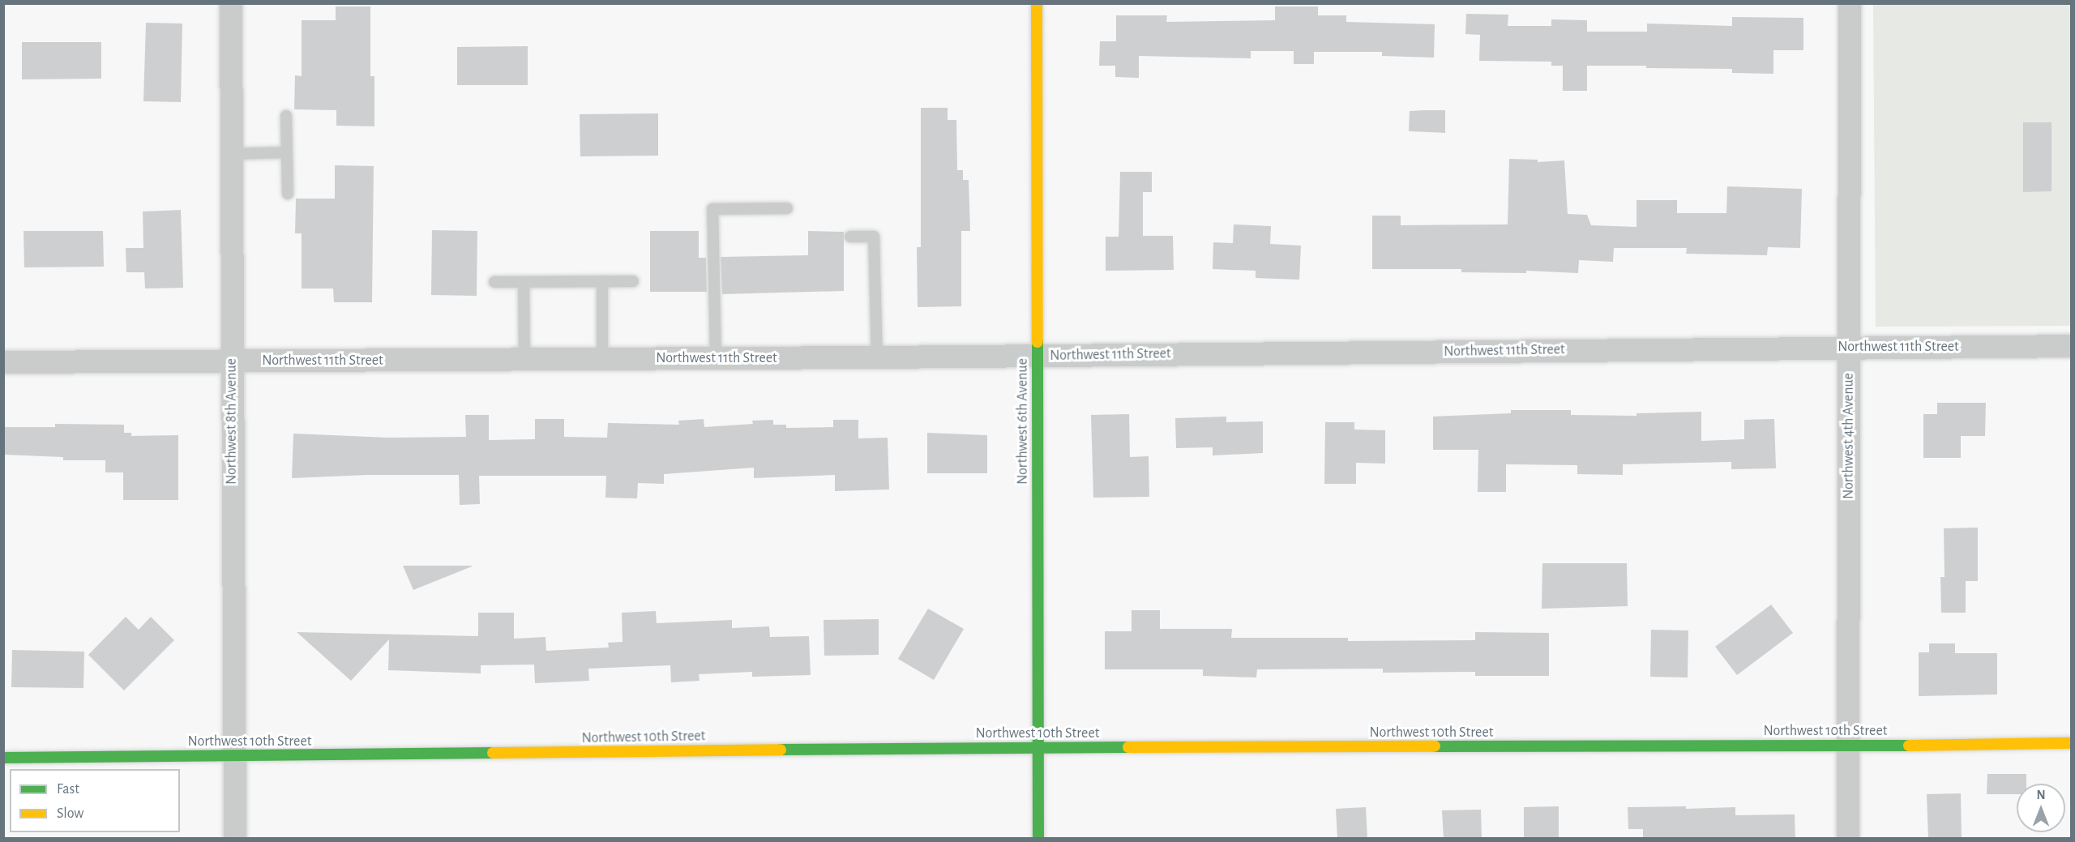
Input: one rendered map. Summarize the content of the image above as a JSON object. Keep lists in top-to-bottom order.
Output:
{
  "streets": {
    "street": [
      "Northwest 11th Street",
      "Northwest 8th Avenue",
      "Northwest 6th Avenue",
      "Northwest 4th Avenue",
      "Northwest 10th Street"
    ]
  },
  "crossings": [
    ["Northwest 11th Street", "Northwest 8th Avenue"],
    ["Northwest 11th Street", "Northwest 6th Avenue"],
    ["Northwest 11th Street", "Northwest 4th Avenue"],
    ["Northwest 8th Avenue", "Northwest 10th Street"],
    ["Northwest 6th Avenue", "Northwest 10th Street"],
    ["Northwest 4th Avenue", "Northwest 10th Street"]
  ],
  "legend": ["Fast", "Slow"],
  "north": "top"
}
